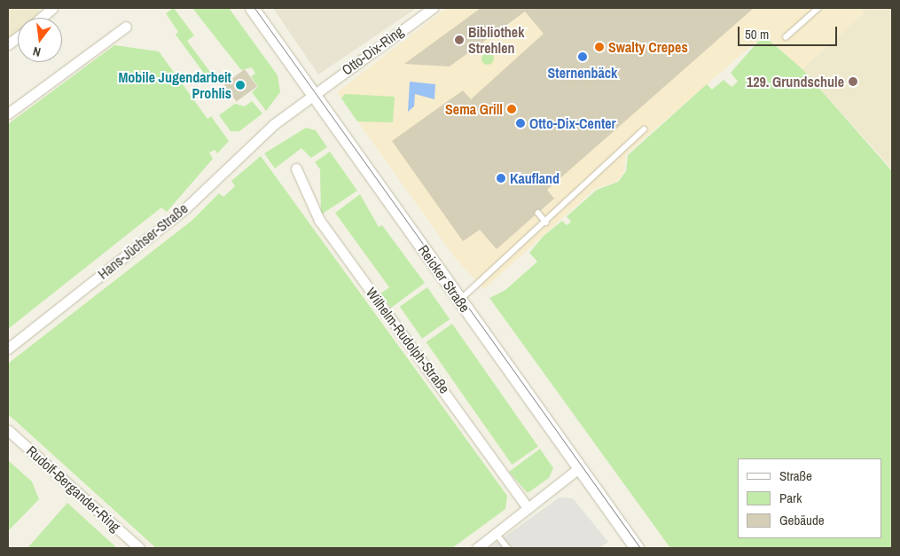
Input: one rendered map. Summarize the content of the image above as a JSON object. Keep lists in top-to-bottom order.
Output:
{
  "streets": {
    "street": [
      "Otto-Dix-Ring",
      "Hans-Jüchser-Straße",
      "Reicker Straße",
      "Wilhelm-Rudolph-Straße",
      "Rudolf-Bergander-Ring"
    ]
  },
  "crossings": [
    ["Otto-Dix-Ring", "Hans-Jüchser-Straße"],
    ["Otto-Dix-Ring", "Reicker Straße"],
    ["Hans-Jüchser-Straße", "Reicker Straße"]
  ],
  "places": [
    "Bibliothek Strehlen",
    "Swalty Crepes",
    "Sternenbäck",
    "129. Grundschule",
    "Mobile Jugendarbeit Prohlis",
    "Sema Grill",
    "Otto-Dix-Center",
    "Kaufland"
  ],
  "legend": ["Straße", "Park", "Gebäude"],
  "scale_bar": "50 m",
  "north": "bottom"
}
